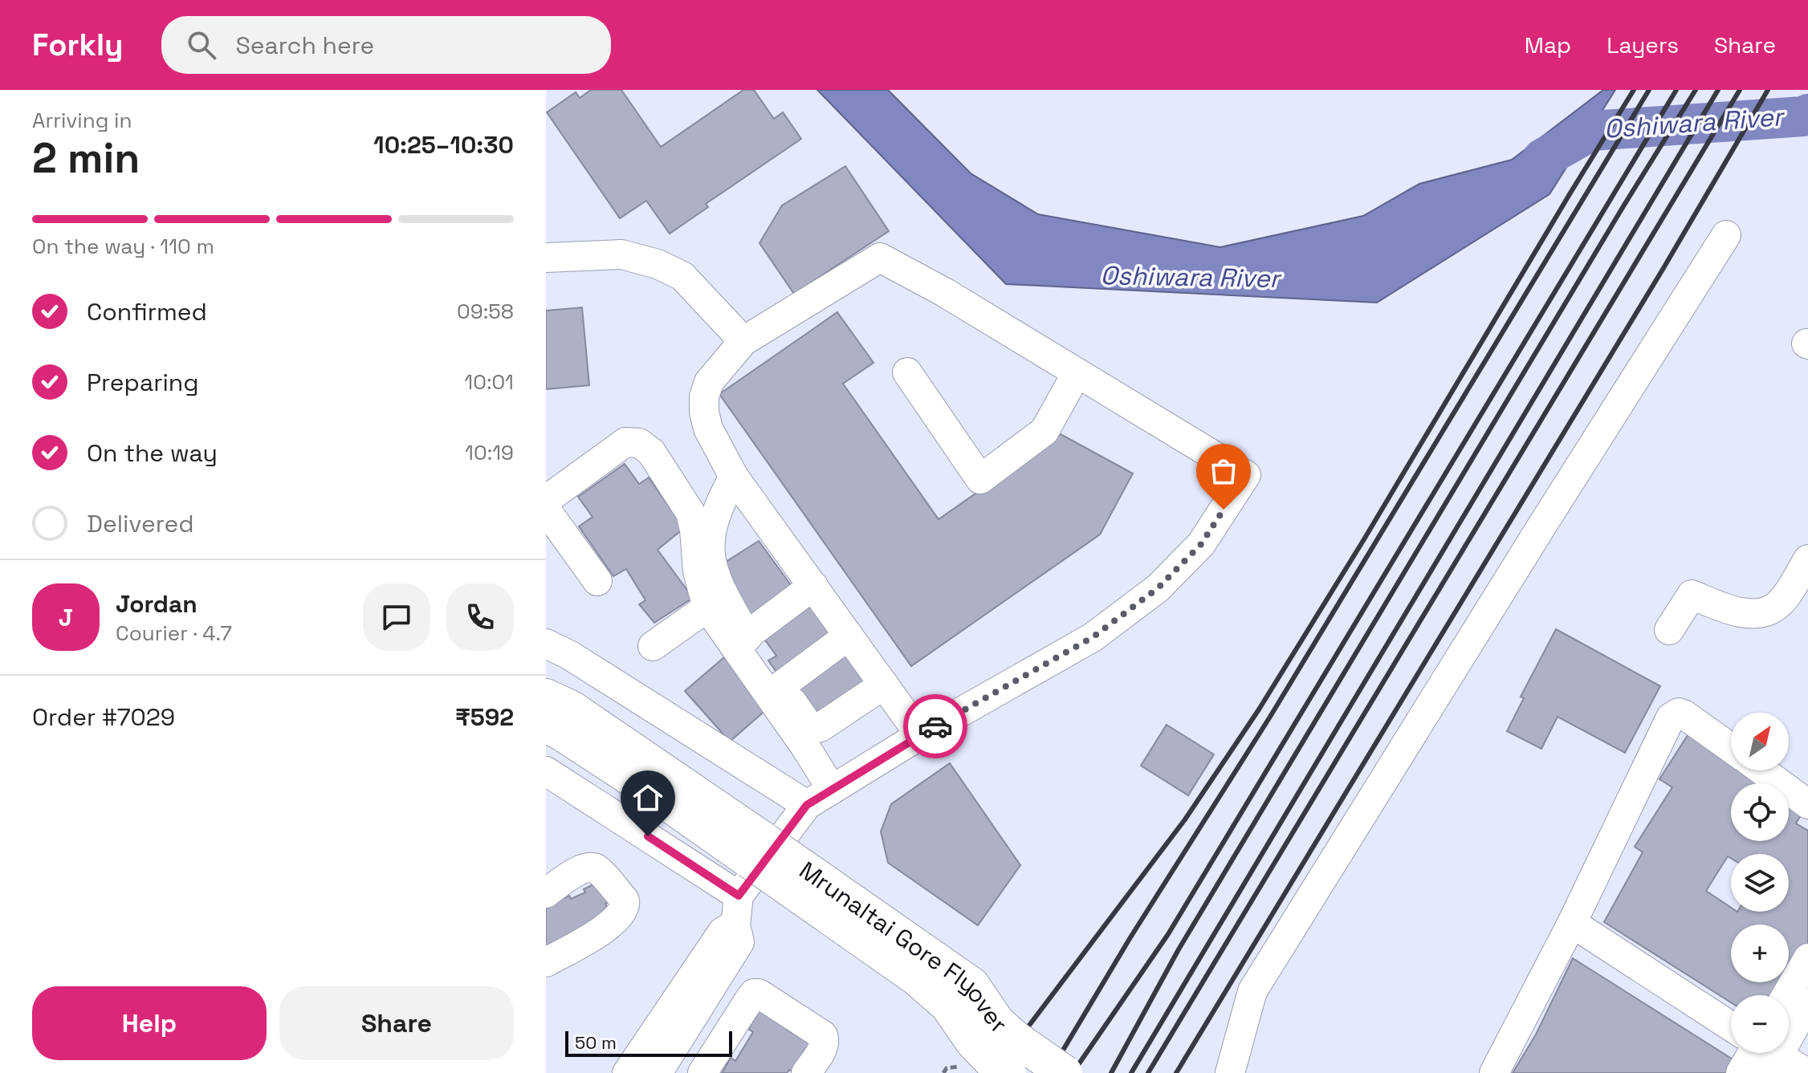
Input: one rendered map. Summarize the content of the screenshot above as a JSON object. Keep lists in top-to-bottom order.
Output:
{
  "streets": {
    "main road": ["Mrunaltai Gore Flyover"]
  },
  "water": ["Oshiwara River"],
  "scale_bar": "50 m",
  "north": "top right",
  "page": {
    "header": "Forkly",
    "search": "Search here",
    "nav": ["Map", "Layers", "Share"],
    "heading": ["2 min", "Arriving in", "10:25–10:30"],
    "panel": [
      "Jordan",
      "Courier · 4.7",
      "Order #7029",
      "₹592"
    ],
    "bar": "On the way · 110 m",
    "list": [
      ["Confirmed", "09:58"],
      ["Preparing", "10:01"],
      ["On the way", "10:19"],
      "Delivered"
    ],
    "round": "J",
    "map_buttons": ["+", "−"],
    "buttons": ["Help", "Share"],
    "scale": "50 m"
  }
}
